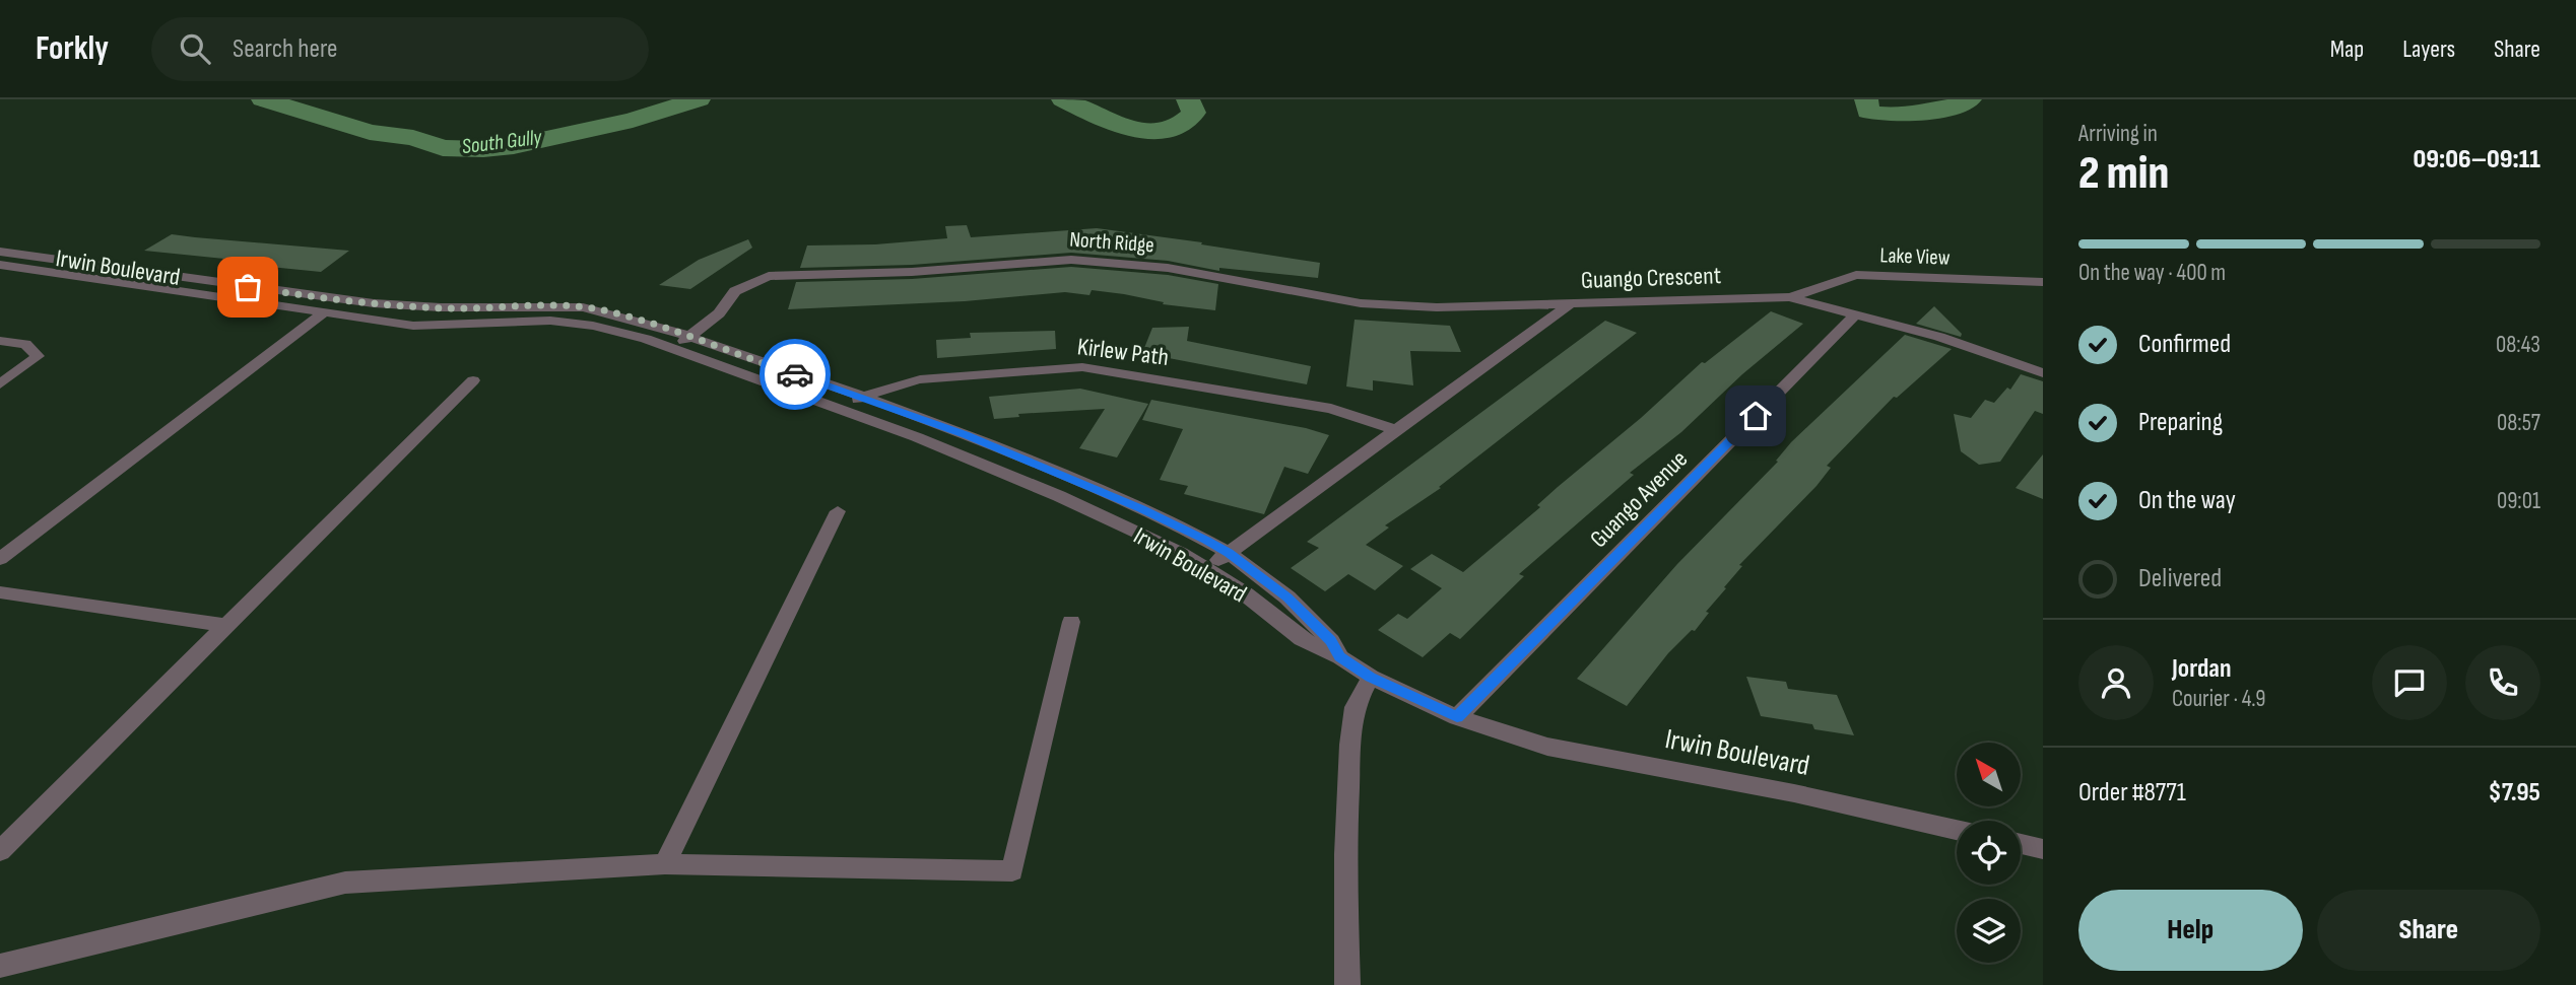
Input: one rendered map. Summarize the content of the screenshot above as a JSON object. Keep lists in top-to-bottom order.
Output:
{
  "streets": {
    "street": [
      "North Ridge",
      "Lake View",
      "Irwin Boulevard",
      "Guango Crescent",
      "Kirlew Path",
      "Guango Avenue"
    ]
  },
  "crossings": [
    ["North Ridge", "Irwin Boulevard"],
    ["North Ridge", "Guango Crescent"],
    ["Lake View", "Guango Crescent"],
    ["Irwin Boulevard", "Guango Crescent"],
    ["Irwin Boulevard", "Kirlew Path"],
    ["Irwin Boulevard", "Guango Avenue"],
    ["Guango Crescent", "Kirlew Path"],
    ["Guango Crescent", "Guango Avenue"]
  ],
  "water": ["South Gully"],
  "north": "top left",
  "page": {
    "header": "Forkly",
    "search": "Search here",
    "nav": ["Map", "Layers", "Share"],
    "heading": ["2 min", "Arriving in", "09:06–09:11"],
    "panel": [
      "Jordan",
      "Courier · 4.9",
      "Order #8771",
      "$7.95"
    ],
    "bar": "On the way · 400 m",
    "list": [
      ["Confirmed", "08:43"],
      ["Preparing", "08:57"],
      ["On the way", "09:01"],
      "Delivered"
    ],
    "buttons": ["Help", "Share"]
  }
}
